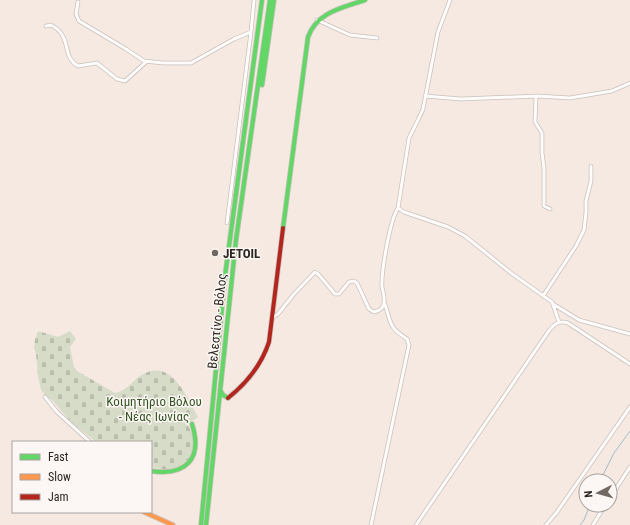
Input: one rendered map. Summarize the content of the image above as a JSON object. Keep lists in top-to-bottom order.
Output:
{
  "streets": {
    "main road": ["Βελεστίνο - Βόλος"]
  },
  "parks": ["Κοιμητήριο Βόλου - Νέας Ιωνίας"],
  "places": ["JETOIL"],
  "legend": ["Fast", "Slow", "Jam"],
  "north": "left"
}
